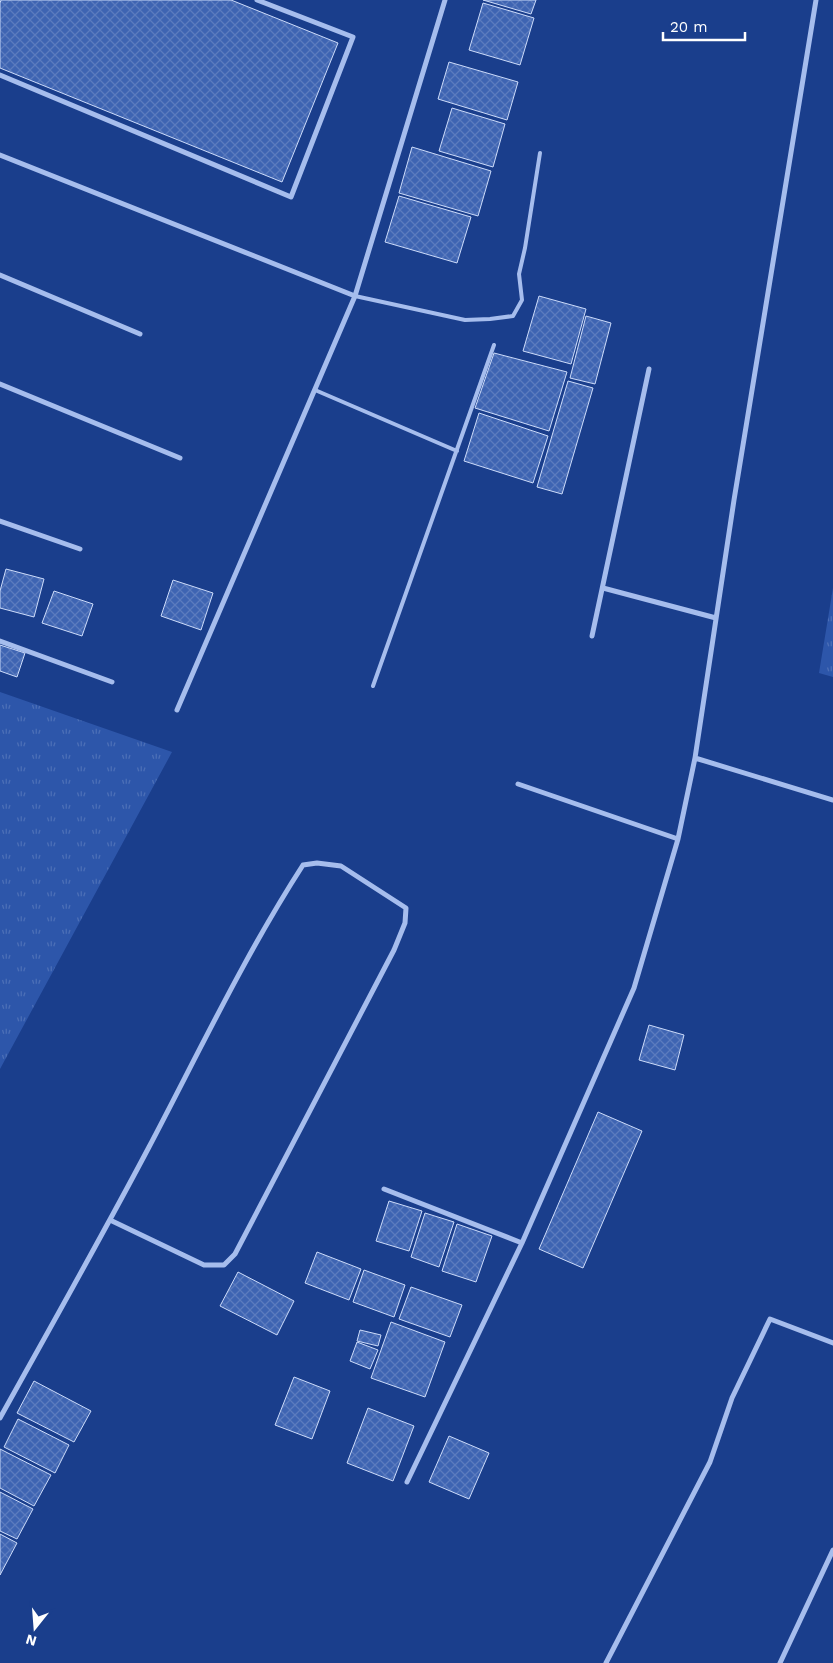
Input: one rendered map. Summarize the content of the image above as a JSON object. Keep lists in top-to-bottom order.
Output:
{
  "scale_bar": "20 m",
  "north": "bottom"
}
